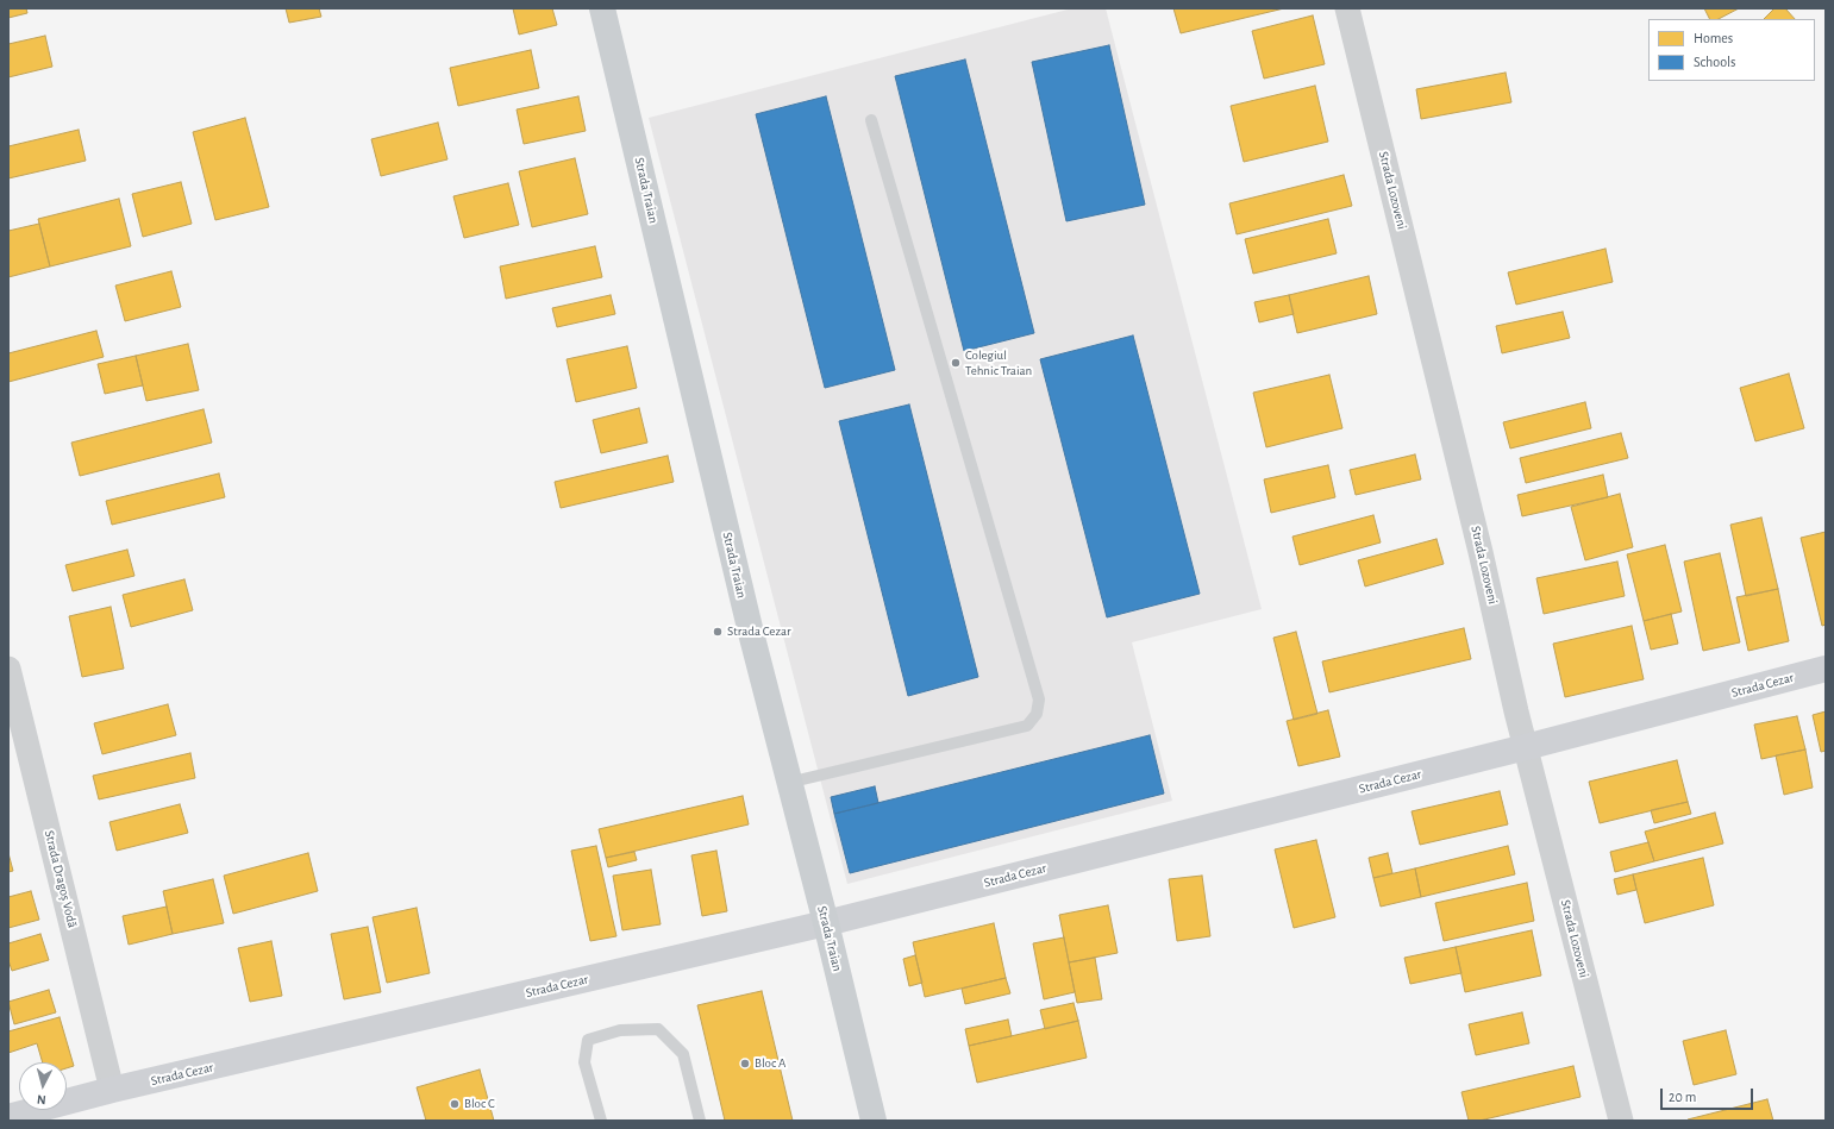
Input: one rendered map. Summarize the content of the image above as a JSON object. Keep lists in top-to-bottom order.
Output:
{
  "streets": {
    "main road": ["Strada Traian"],
    "street": ["Strada Lozoveni", "Strada Cezar", "Strada Dragoș Vodă"]
  },
  "crossings": [
    ["Strada Traian", "Strada Cezar"],
    ["Strada Lozoveni", "Strada Cezar"],
    ["Strada Cezar", "Strada Dragoș Vodă"]
  ],
  "places": [
    "Colegiul Tehnic Traian",
    "Strada Cezar",
    "Bloc A",
    "Bloc C"
  ],
  "legend": ["Homes", "Schools"],
  "scale_bar": "20 m",
  "north": "bottom"
}
